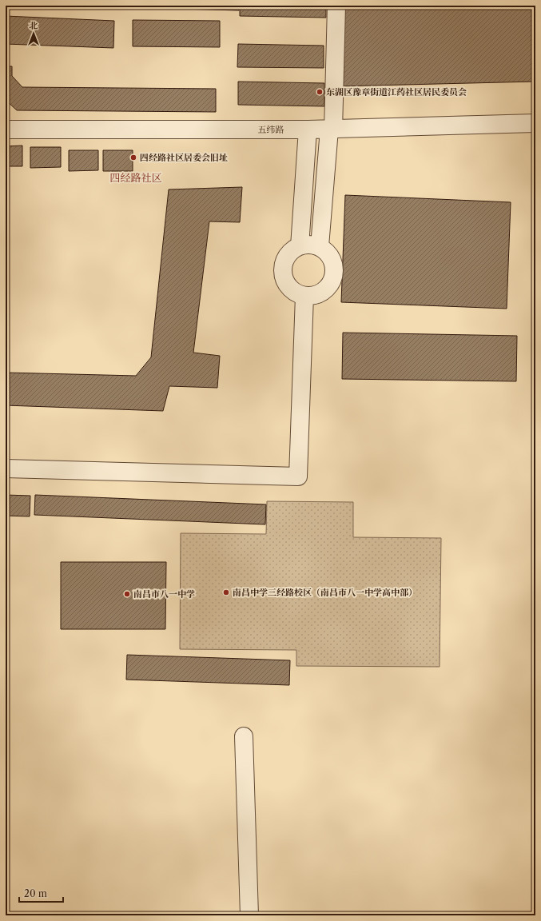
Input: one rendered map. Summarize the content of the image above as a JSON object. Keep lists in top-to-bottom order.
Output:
{
  "streets": {
    "street": ["五纬路"]
  },
  "districts": ["四经路社区"],
  "places": [
    "东湖区豫章街道江药社区居民委员会",
    "四经路社区居委会旧址",
    "南昌中学三经路校区（南昌市八一中学高中部）",
    "南昌市八一中学"
  ],
  "scale_bar": "20 m",
  "north": "top"
}
